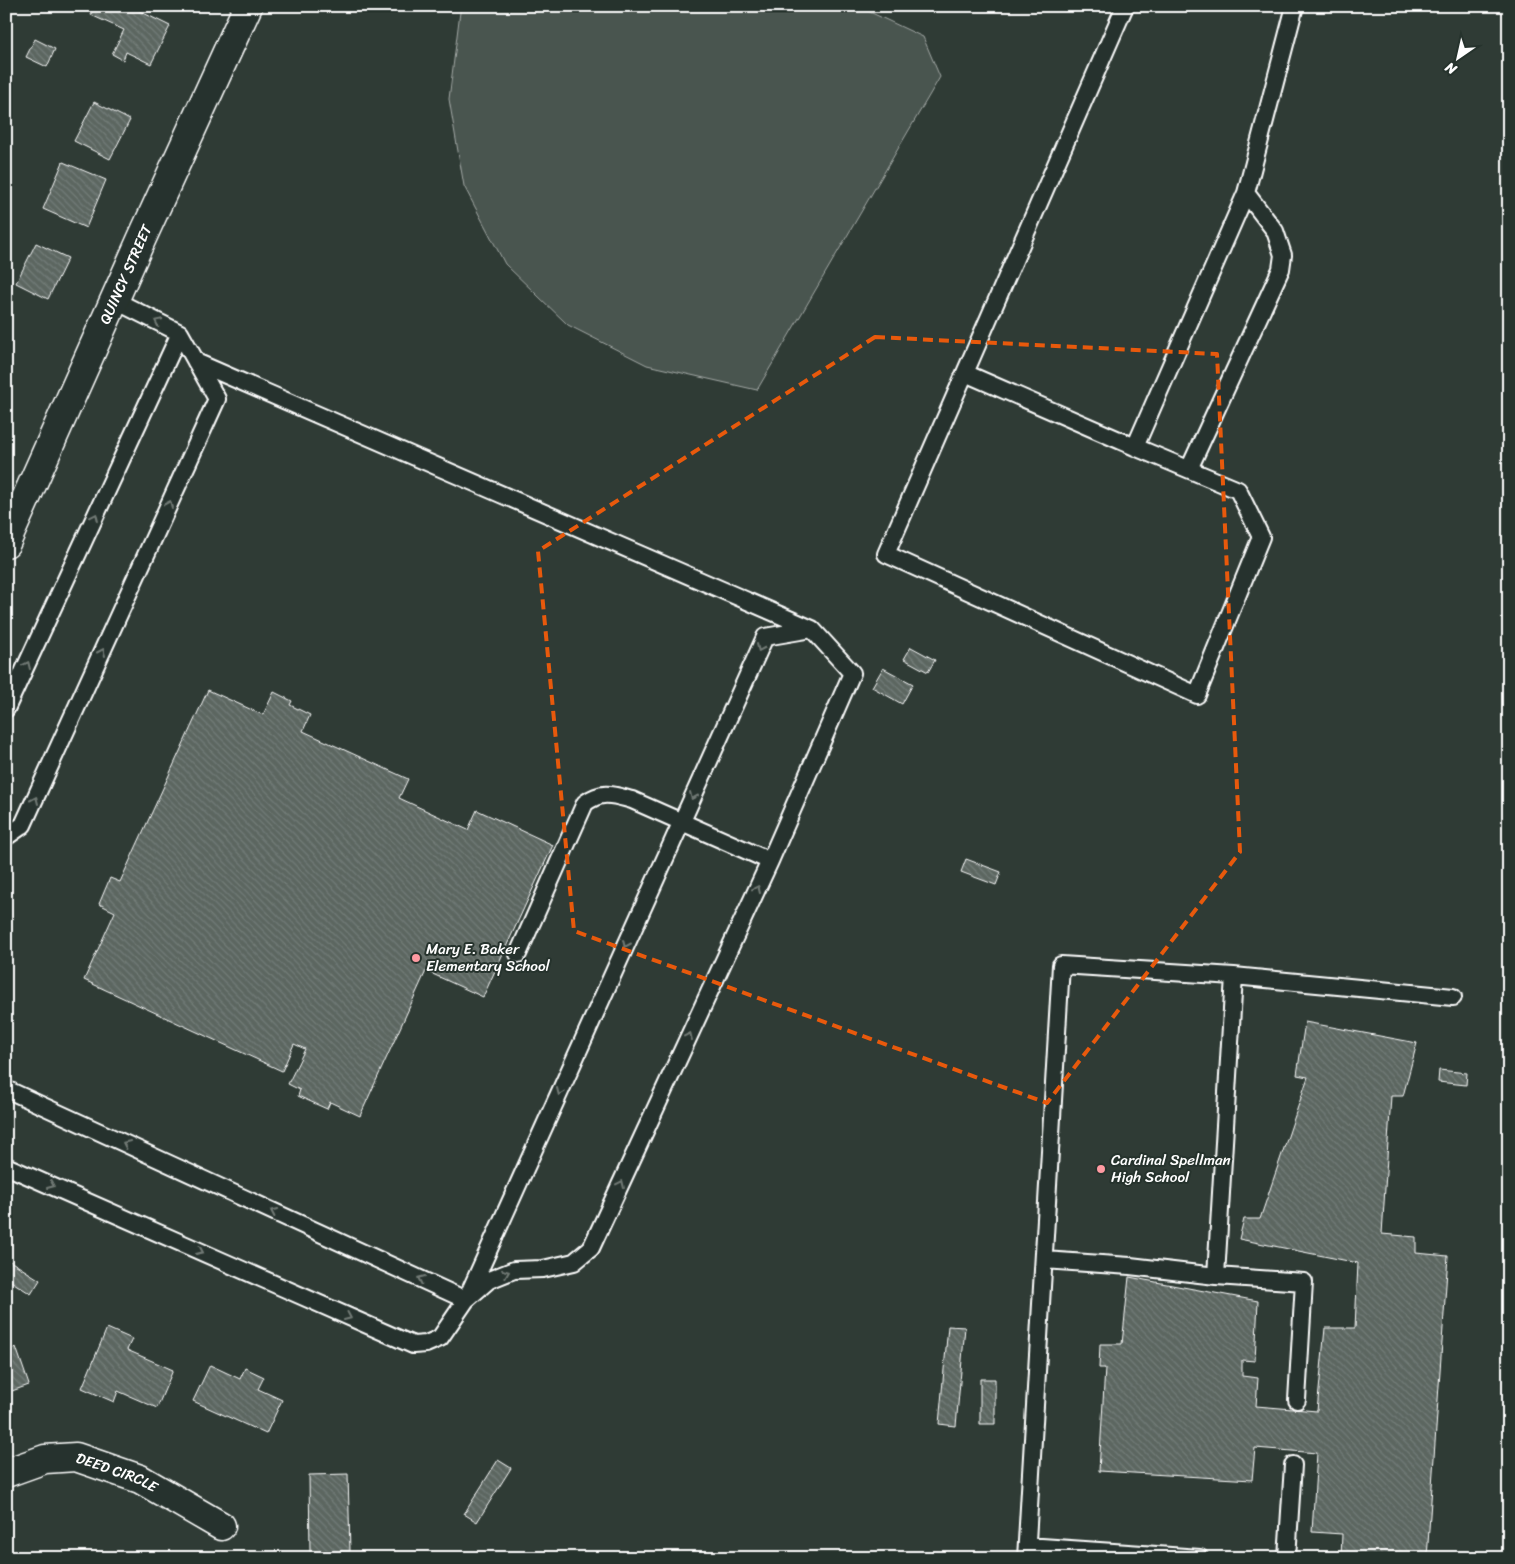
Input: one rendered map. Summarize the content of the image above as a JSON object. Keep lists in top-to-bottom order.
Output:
{
  "streets": {
    "main road": ["QUINCY STREET", "DEED CIRCLE"]
  },
  "places": ["Mary E. Baker Elementary School", "Cardinal Spellman High School"],
  "north": "bottom left"
}
